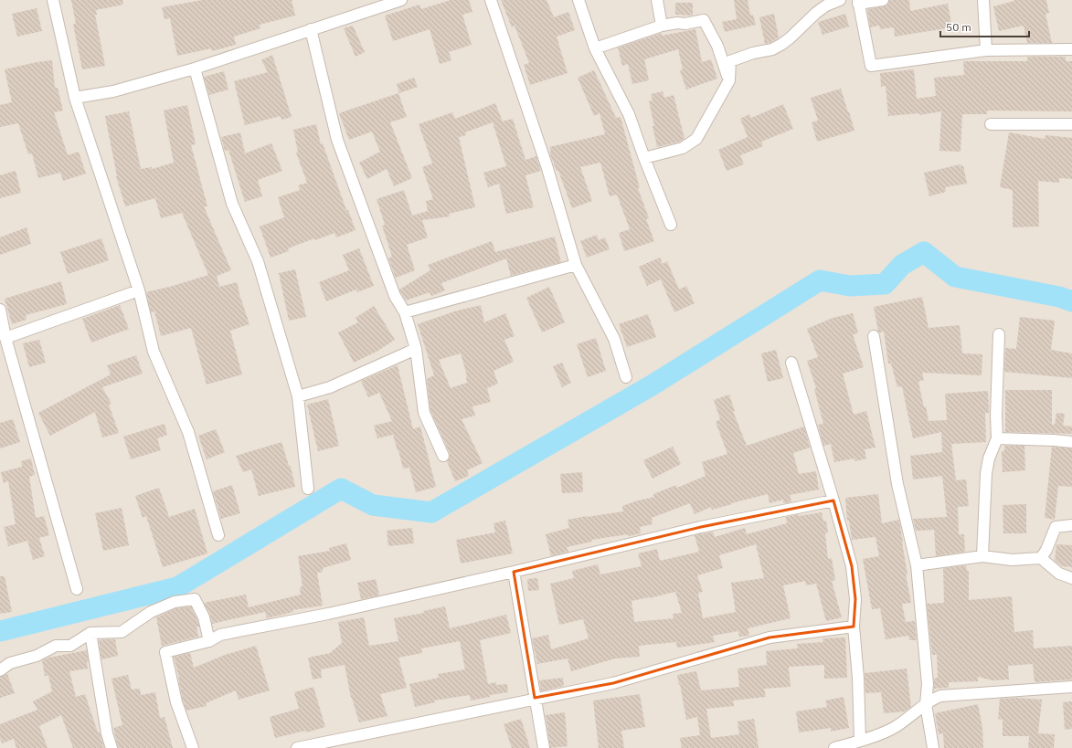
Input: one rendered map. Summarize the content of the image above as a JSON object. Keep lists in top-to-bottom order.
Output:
{
  "scale_bar": "50 m"
}
